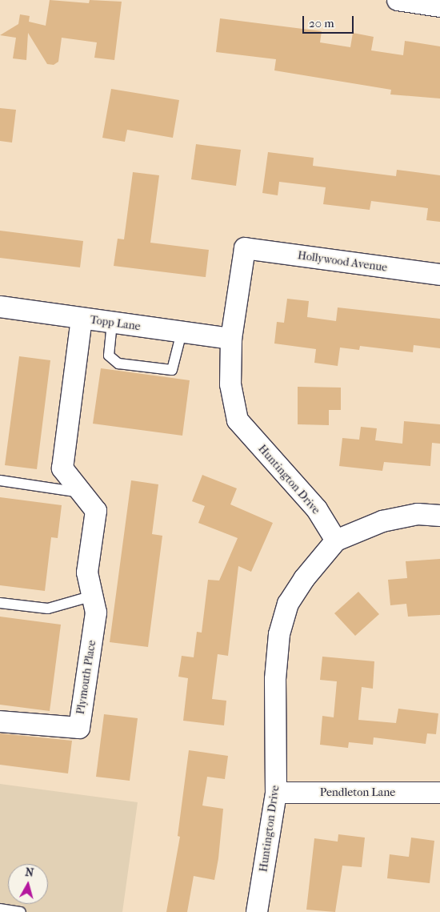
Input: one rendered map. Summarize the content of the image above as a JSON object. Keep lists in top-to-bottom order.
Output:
{
  "streets": {
    "street": [
      "Hollywood Avenue",
      "Topp Lane",
      "Huntington Drive",
      "Plymouth Place",
      "Pendleton Lane"
    ]
  },
  "crossings": [
    ["Hollywood Avenue", "Huntington Drive"],
    ["Topp Lane", "Huntington Drive"],
    ["Topp Lane", "Plymouth Place"],
    ["Huntington Drive", "Pendleton Lane"]
  ],
  "scale_bar": "20 m",
  "north": "top"
}
